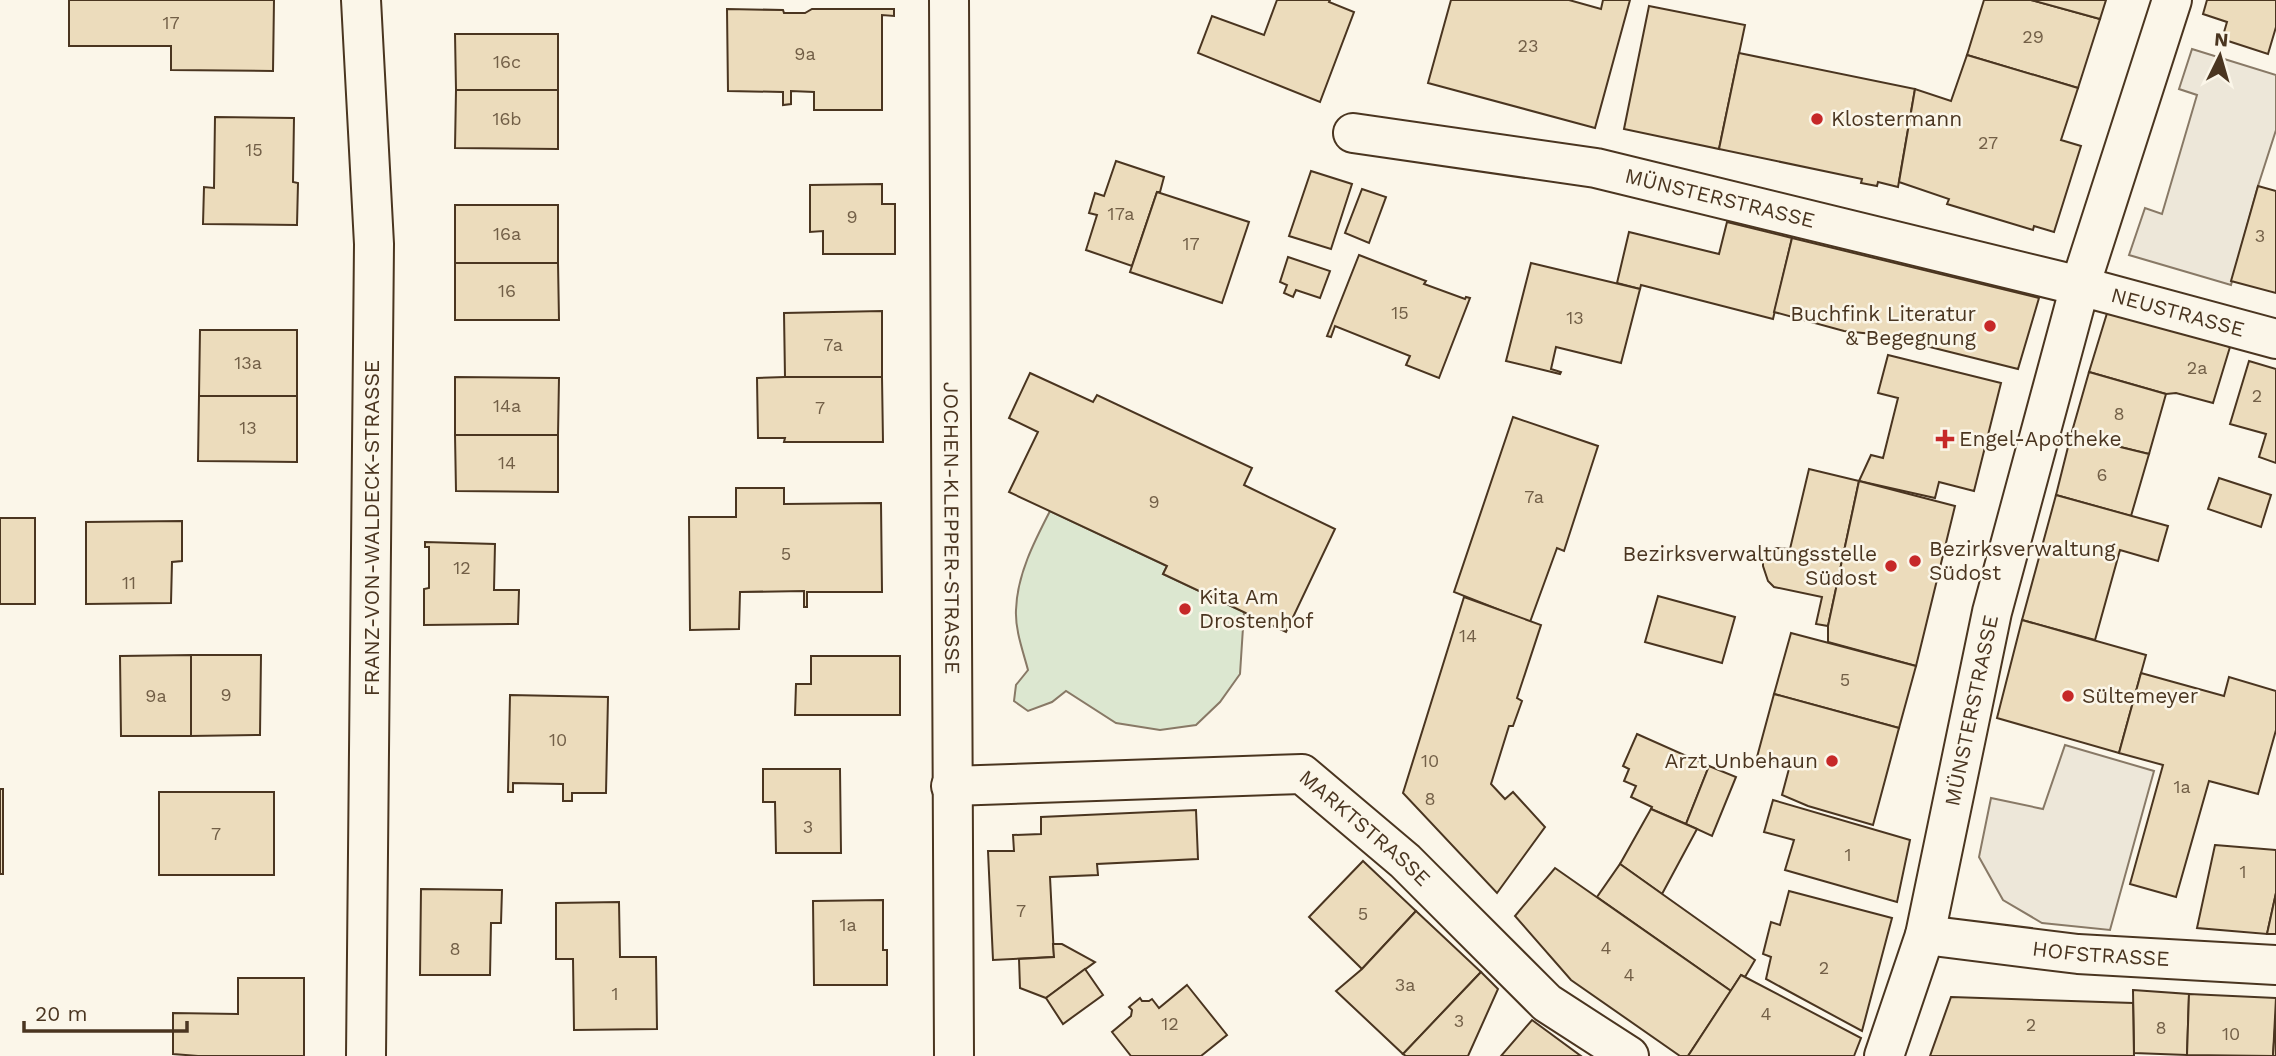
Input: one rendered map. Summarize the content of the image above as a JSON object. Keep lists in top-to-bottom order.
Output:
{
  "streets": {
    "street": [
      "MÜNSTERSTRASSE",
      "NEUSTRASSE",
      "FRANZ-VON-WALDECK-STRASSE",
      "JOCHEN-KLEPPER-STRASSE",
      "MARKTSTRASSE",
      "HOFSTRASSE"
    ]
  },
  "crossings": [
    ["MÜNSTERSTRASSE", "NEUSTRASSE"],
    ["MÜNSTERSTRASSE", "HOFSTRASSE"],
    ["JOCHEN-KLEPPER-STRASSE", "MARKTSTRASSE"]
  ],
  "places": {
    "other": [
      "Klostermann",
      "Buchfink Literatur & Begegnung",
      "Bezirksverwaltung Südost",
      "Bezirksverwaltungsstelle Südost",
      "Kita Am Drostenhof",
      "Sültemeyer",
      "Arzt Unbehaun"
    ],
    "health": ["Engel-Apotheke"]
  },
  "house_numbers": [
    "17",
    "29",
    "23",
    "9a",
    "16c",
    "16b",
    "27",
    "15",
    "17a",
    "9",
    "16a",
    "3",
    "17",
    "16",
    "15",
    "13",
    "7a",
    "13a",
    "2a",
    "2",
    "14a",
    "7",
    "8",
    "13",
    "14",
    "6",
    "7a",
    "9",
    "5",
    "12",
    "11",
    "14",
    "5",
    "9",
    "9a",
    "10",
    "10",
    "1a",
    "8",
    "3",
    "7",
    "1",
    "1",
    "7",
    "5",
    "1a",
    "4",
    "8",
    "2",
    "4",
    "3a",
    "1",
    "4",
    "3",
    "12",
    "2",
    "8",
    "10"
  ],
  "scale_bar": "20 m",
  "north": "top"
}
